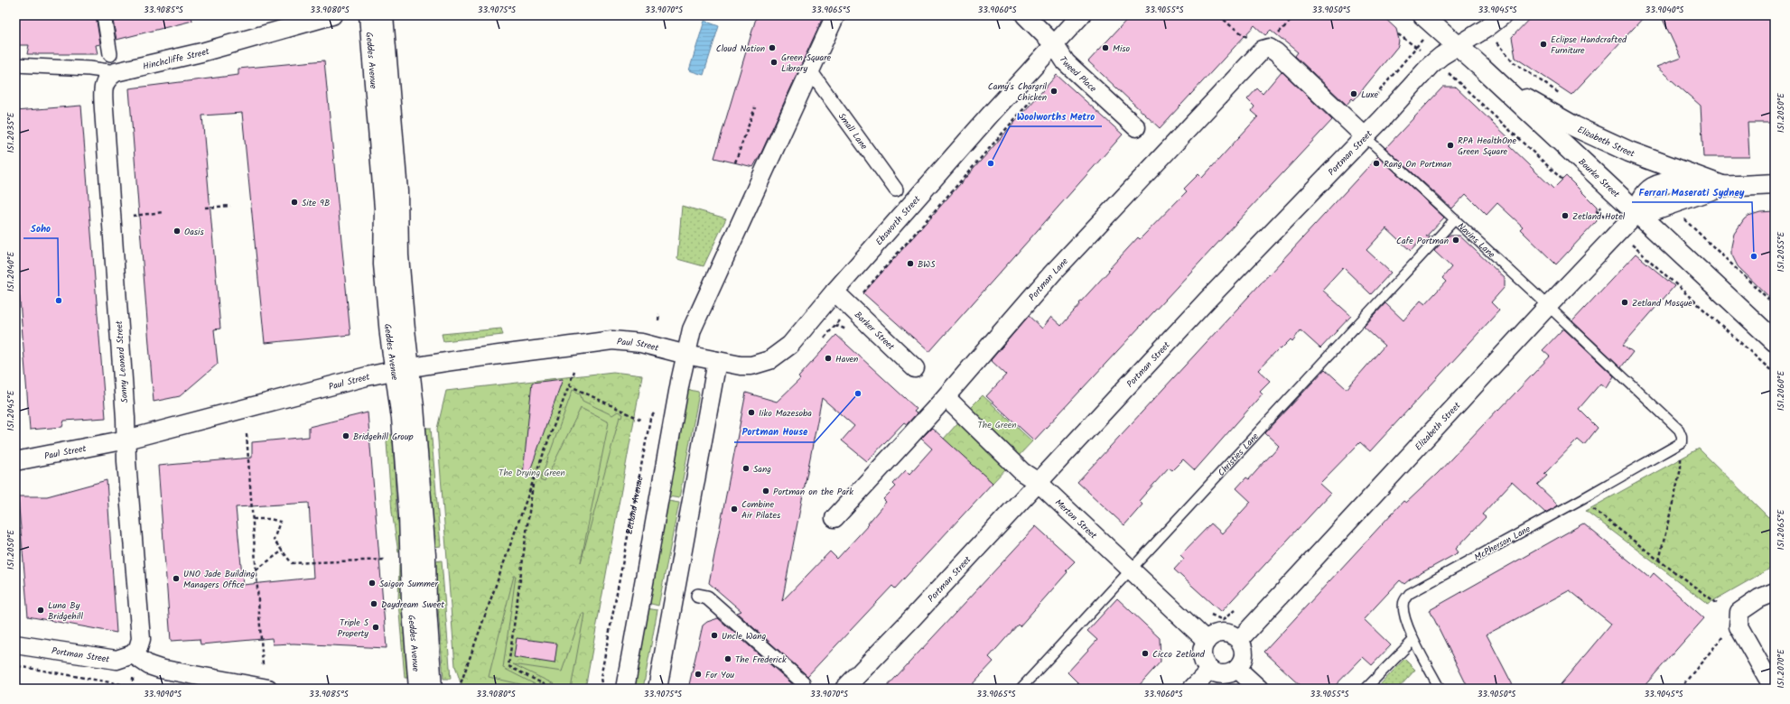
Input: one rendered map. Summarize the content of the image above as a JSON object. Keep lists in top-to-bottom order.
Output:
{
  "streets": {
    "main road": ["Elizabeth Street", "Bourke Street"],
    "street": [
      "Hinchcliffe Street",
      "Geddes Avenue",
      "Tweed Place",
      "Small Lane",
      "Portman Street",
      "Ebsworth Street",
      "Navins Lane",
      "Portman Lane",
      "Barker Street",
      "Paul Street",
      "Sonny Leonard Street",
      "Merton Street"
    ],
    "lane": ["Christies Lane", "McPherson Lane"],
    "path": ["Zetland Avenue"]
  },
  "crossings": [
    ["Hinchcliffe Street", "Sonny Leonard Street"],
    ["Geddes Avenue", "Paul Street"],
    ["Tweed Place", "Ebsworth Street"],
    ["Elizabeth Street", "Bourke Street"],
    ["Elizabeth Street", "Navins Lane"],
    ["Elizabeth Street", "Merton Street"],
    ["Portman Street", "Bourke Street"],
    ["Portman Street", "Navins Lane"],
    ["Portman Street", "Sonny Leonard Street"],
    ["Portman Street", "Merton Street"],
    ["Ebsworth Street", "Barker Street"],
    ["Ebsworth Street", "Paul Street"],
    ["Navins Lane", "Portman Lane"],
    ["Navins Lane", "Christies Lane"],
    ["Navins Lane", "McPherson Lane"],
    ["Portman Lane", "Merton Street"],
    ["Paul Street", "Sonny Leonard Street"],
    ["Christies Lane", "Merton Street"]
  ],
  "parks": ["The Green", "The Drying Green"],
  "places": [
    "Eclipse Handcrafted Furniture",
    "Cloud Nation",
    "Miso",
    "Green Square Library",
    "Camy's Chargril Chicken",
    "Luxe",
    "RPA HealthOne Green Square",
    "Woolworths Metro",
    "Rang On Portman",
    "Site 9B",
    "Zetland Hotel",
    "Oasis",
    "Cafe Portman",
    "Ferrari Maserati Sydney",
    "BWS",
    "Soho",
    "Zetland Mosque",
    "Haven",
    "Portman House",
    "Iiko Mazesoba",
    "Bridgehill Group",
    "Sang",
    "Portman on the Park",
    "Combine Air Pilates",
    "UNO Jade Building Managers Office",
    "Saigon Summer",
    "Daydream Sweet",
    "Luna By Bridgehill",
    "Triple S Property",
    "Uncle Wang",
    "Cicco Zetland",
    "The Frederick",
    "For You"
  ],
  "coordinates": [
    "33.9085°S",
    "33.9080°S",
    "33.9075°S",
    "33.9070°S",
    "33.9065°S",
    "33.9060°S",
    "33.9055°S",
    "33.9050°S",
    "33.9045°S",
    "33.9040°S",
    "151.2050°E",
    "151.2035°E",
    "151.2055°E",
    "151.2040°E",
    "151.2060°E",
    "151.2045°E",
    "151.2065°E",
    "151.2070°E",
    "33.9090°S"
  ]
}
